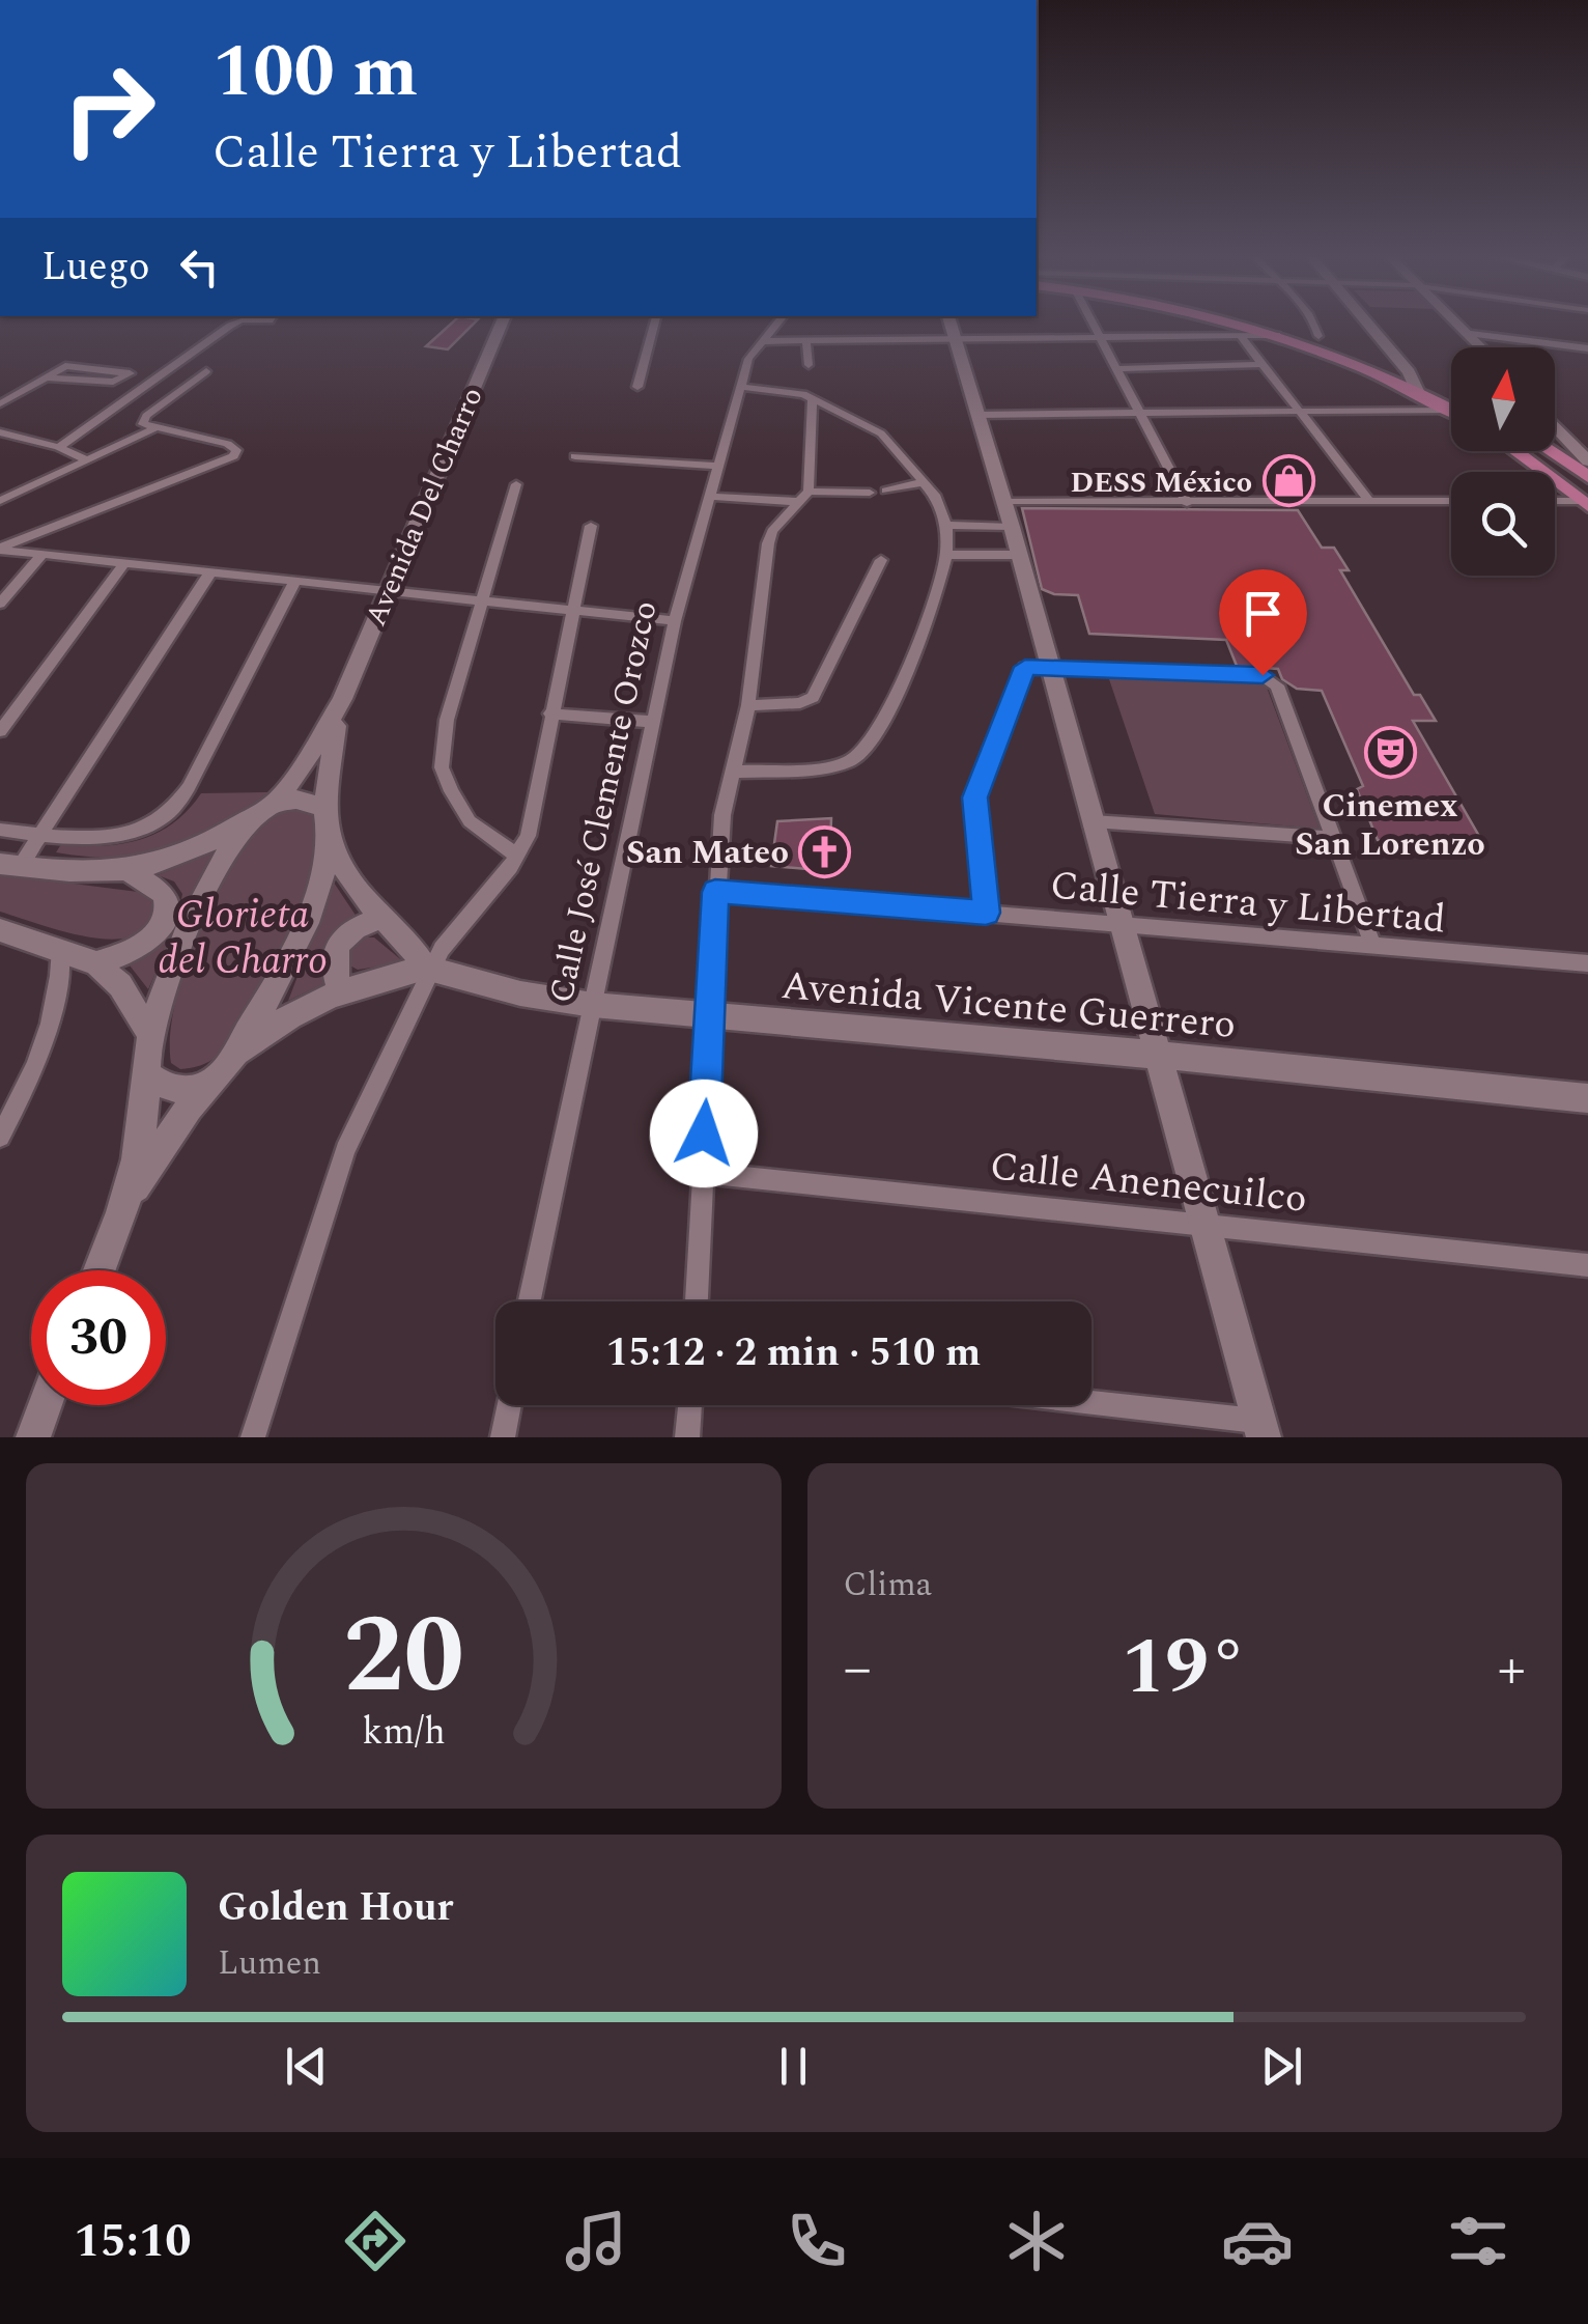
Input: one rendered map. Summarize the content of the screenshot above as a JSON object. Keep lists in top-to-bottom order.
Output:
{
  "streets": {
    "street": [
      "Avenida Del Charro",
      "Calle José Clemente Orozco",
      "Calle Tierra y Libertad",
      "Avenida Vicente Guerrero",
      "Calle Anenecuilco"
    ]
  },
  "crossings": [
    ["Calle José Clemente Orozco", "Avenida Vicente Guerrero"]
  ],
  "parks": ["Glorieta del Charro"],
  "places": {
    "shop": ["DESS México"],
    "theatre": ["Cinemex San Lorenzo"],
    "church": ["San Mateo"]
  },
  "north": "top",
  "page": {
    "turn": ["100 m", "Calle Tierra y Libertad"],
    "then": "Luego",
    "limit": "30",
    "trip": "15:12 · 2 min · 510 m",
    "tile": "Clima",
    "heat": ["−", "19°", "+"],
    "song": ["Golden Hour", "Lumen"],
    "tabs": "15:10",
    "gauge": ["20", "km/h"]
  }
}
